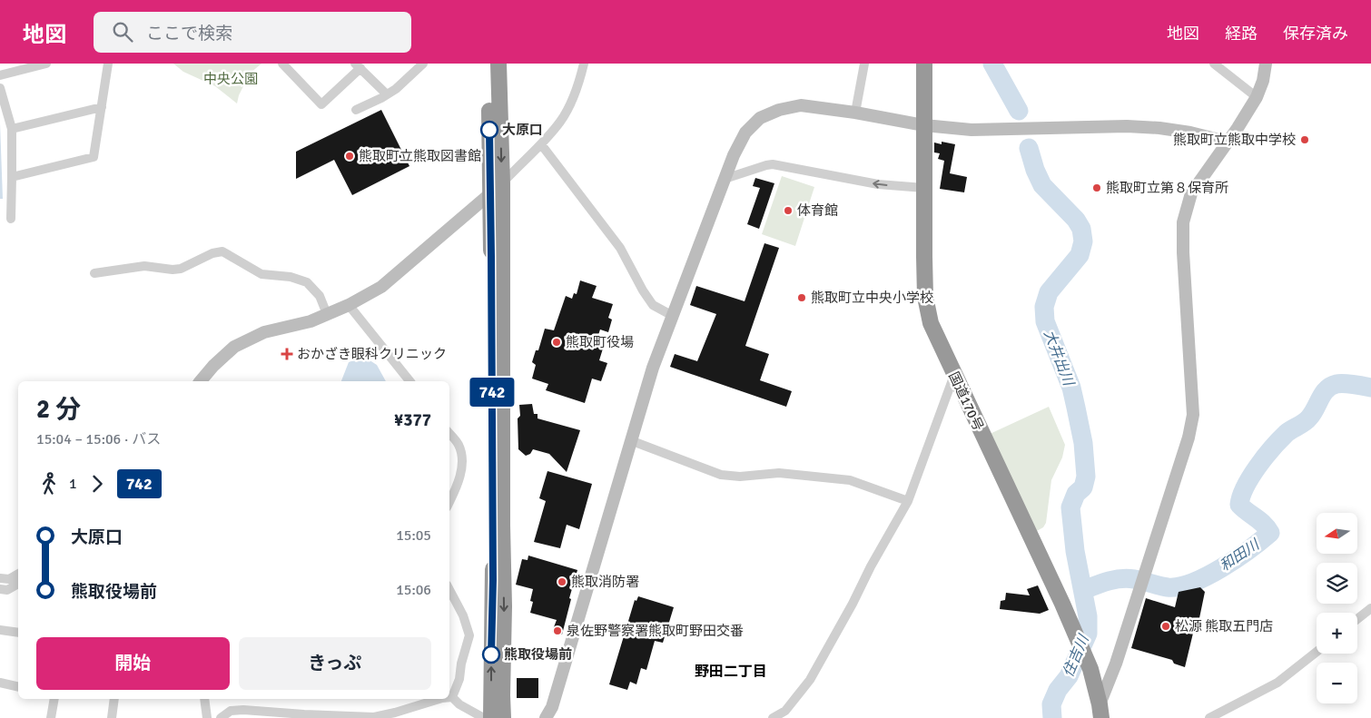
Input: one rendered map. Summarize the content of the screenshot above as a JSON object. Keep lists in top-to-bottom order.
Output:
{
  "streets": {
    "highway": ["国道170号"]
  },
  "districts": ["野田二丁目"],
  "water": ["大井出川", "和田川", "住吉川"],
  "parks": ["中央公園"],
  "places": {
    "other": [
      "大原口",
      "熊取町立熊取中学校",
      "熊取町立熊取図書館",
      "熊取町立第８保育所",
      "体育館",
      "熊取町立中央小学校",
      "熊取町役場",
      "熊取消防署",
      "松源 熊取五門店",
      "泉佐野警察署熊取町野田交番",
      "熊取役場前"
    ],
    "health": ["おかざき眼科クリニック"]
  },
  "lines": ["bus line 742"],
  "north": "left",
  "page": {
    "header": "地図",
    "search": "ここで検索",
    "nav": ["地図", "経路", "保存済み"],
    "on_map": "742",
    "heading": ["2 分", "15:04 – 15:06 · バス", "¥377"],
    "legs": ["1", "742"],
    "list": [
      {
        "name": "大原口",
        "value": "15:05"
      },
      {
        "name": "熊取役場前",
        "value": "15:06"
      }
    ],
    "map_buttons": ["+", "−"],
    "buttons": ["開始", "きっぷ"]
  }
}
